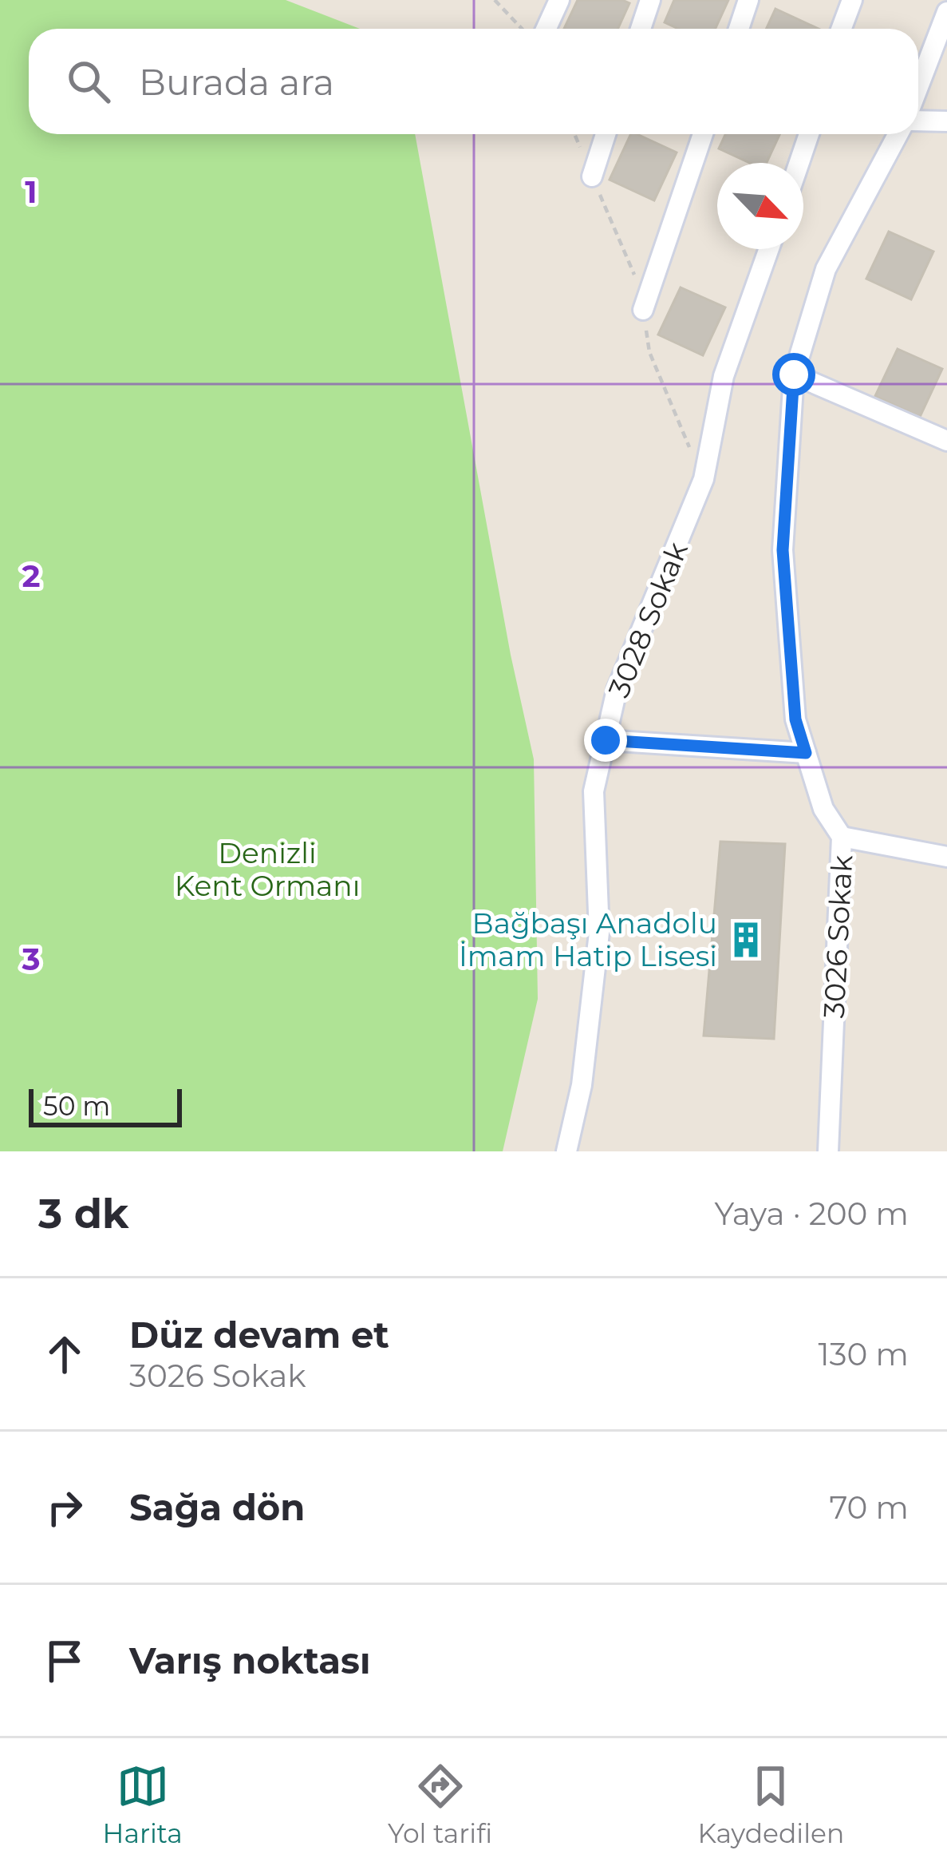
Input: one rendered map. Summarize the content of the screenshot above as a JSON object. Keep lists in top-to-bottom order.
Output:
{
  "streets": {
    "street": ["3028 Sokak", "3026 Sokak"]
  },
  "parks": ["Denizli Kent Ormanı"],
  "places": {
    "building": ["Bağbaşı Anadolu İmam Hatip Lisesi"]
  },
  "scale_bar": "50 m",
  "north": "bottom right",
  "page": {
    "search": "Burada ara",
    "scale": "50 m",
    "heading": ["3 dk", "Yaya · 200 m"],
    "list": [
      ["Düz devam et", "3026 Sokak", "130 m"],
      ["Sağa dön", "70 m"],
      "Varış noktası"
    ],
    "nav": ["Harita", "Yol tarifi", "Kaydedilen"]
  },
  "grid": {
    "rows": ["1", "2", "3"]
  }
}
